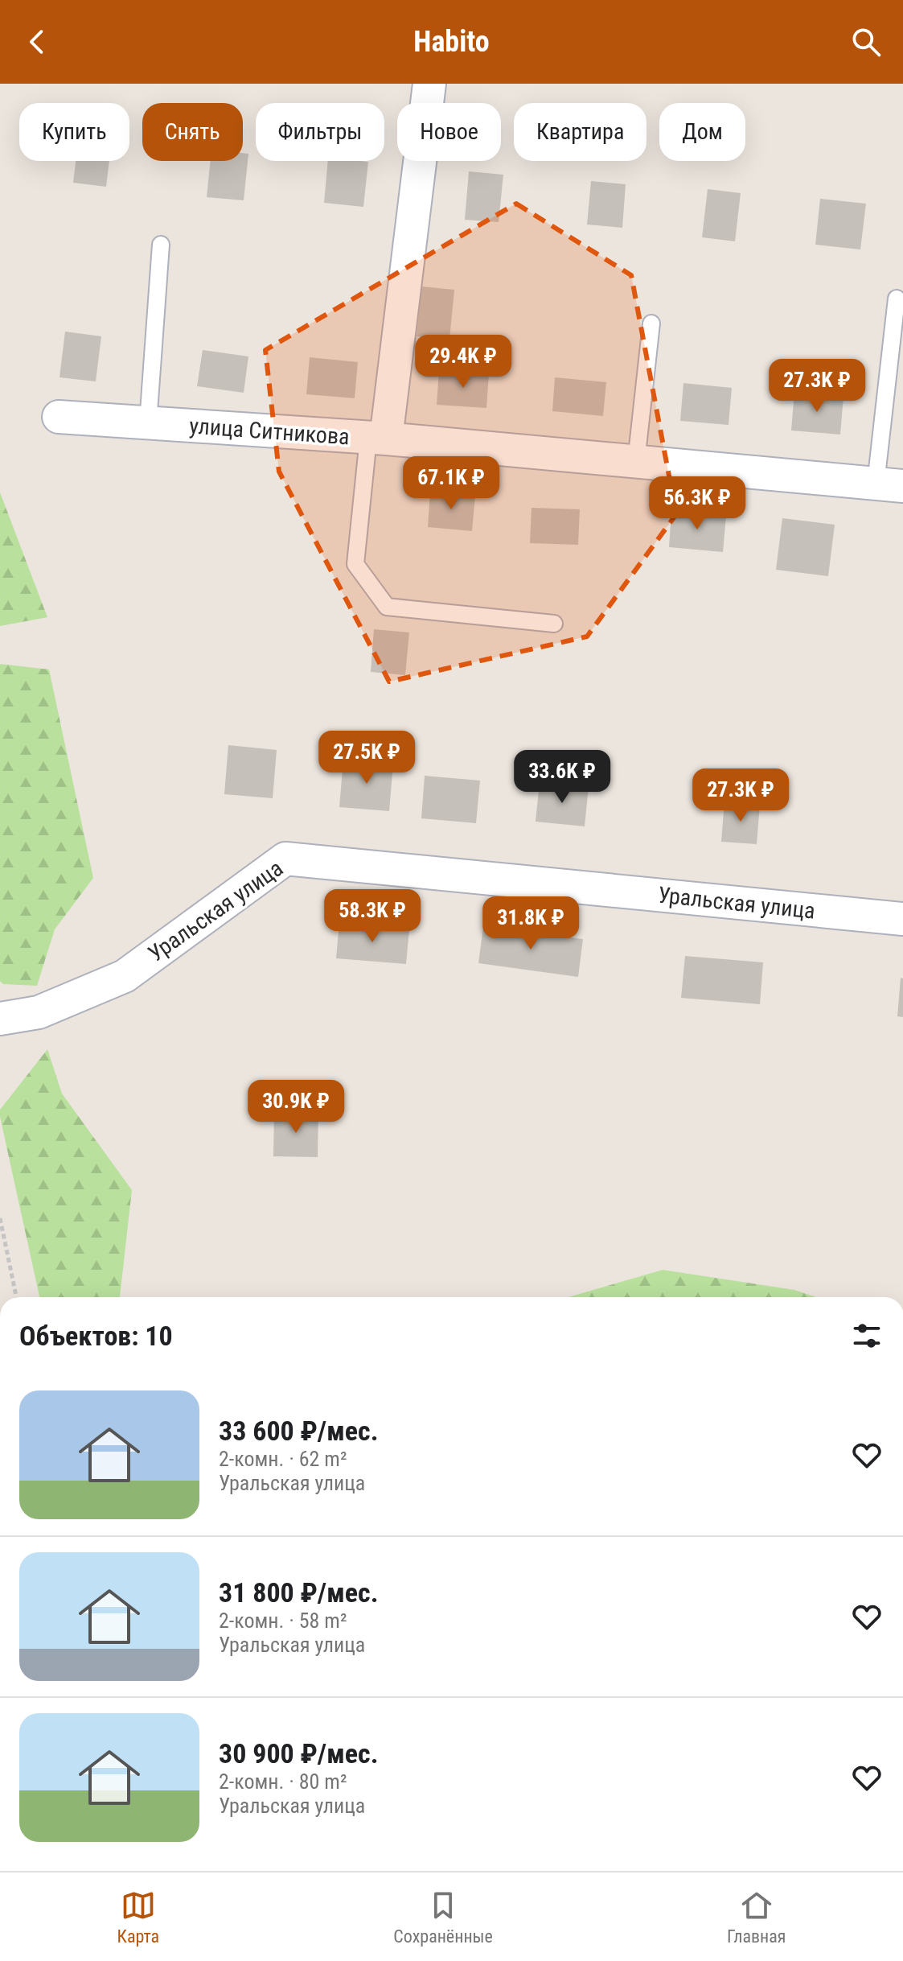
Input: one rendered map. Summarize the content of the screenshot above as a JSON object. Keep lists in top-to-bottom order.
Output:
{
  "streets": {
    "street": ["улица Ситникова", "Уральская улица"]
  },
  "page": {
    "header": "Habito",
    "chip": [
      "Купить",
      "Снять",
      "Фильтры",
      "Новое",
      "Квартира",
      "Дом"
    ],
    "price": [
      "29.4K ₽",
      "27.3K ₽",
      "67.1K ₽",
      "56.3K ₽",
      "27.5K ₽",
      "33.6K ₽",
      "27.3K ₽",
      "58.3K ₽",
      "31.8K ₽",
      "30.9K ₽"
    ],
    "heading": "Объектов: 10",
    "list": [
      {
        "name": "33 600 ₽/мес.",
        "note": "2-комн. · 62 m² · Уральская улица"
      },
      {
        "name": "31 800 ₽/мес.",
        "note": "2-комн. · 58 m² · Уральская улица"
      },
      {
        "name": "30 900 ₽/мес.",
        "note": "2-комн. · 80 m² · Уральская улица"
      }
    ],
    "tabs": ["Карта", "Сохранённые", "Главная"]
  }
}
